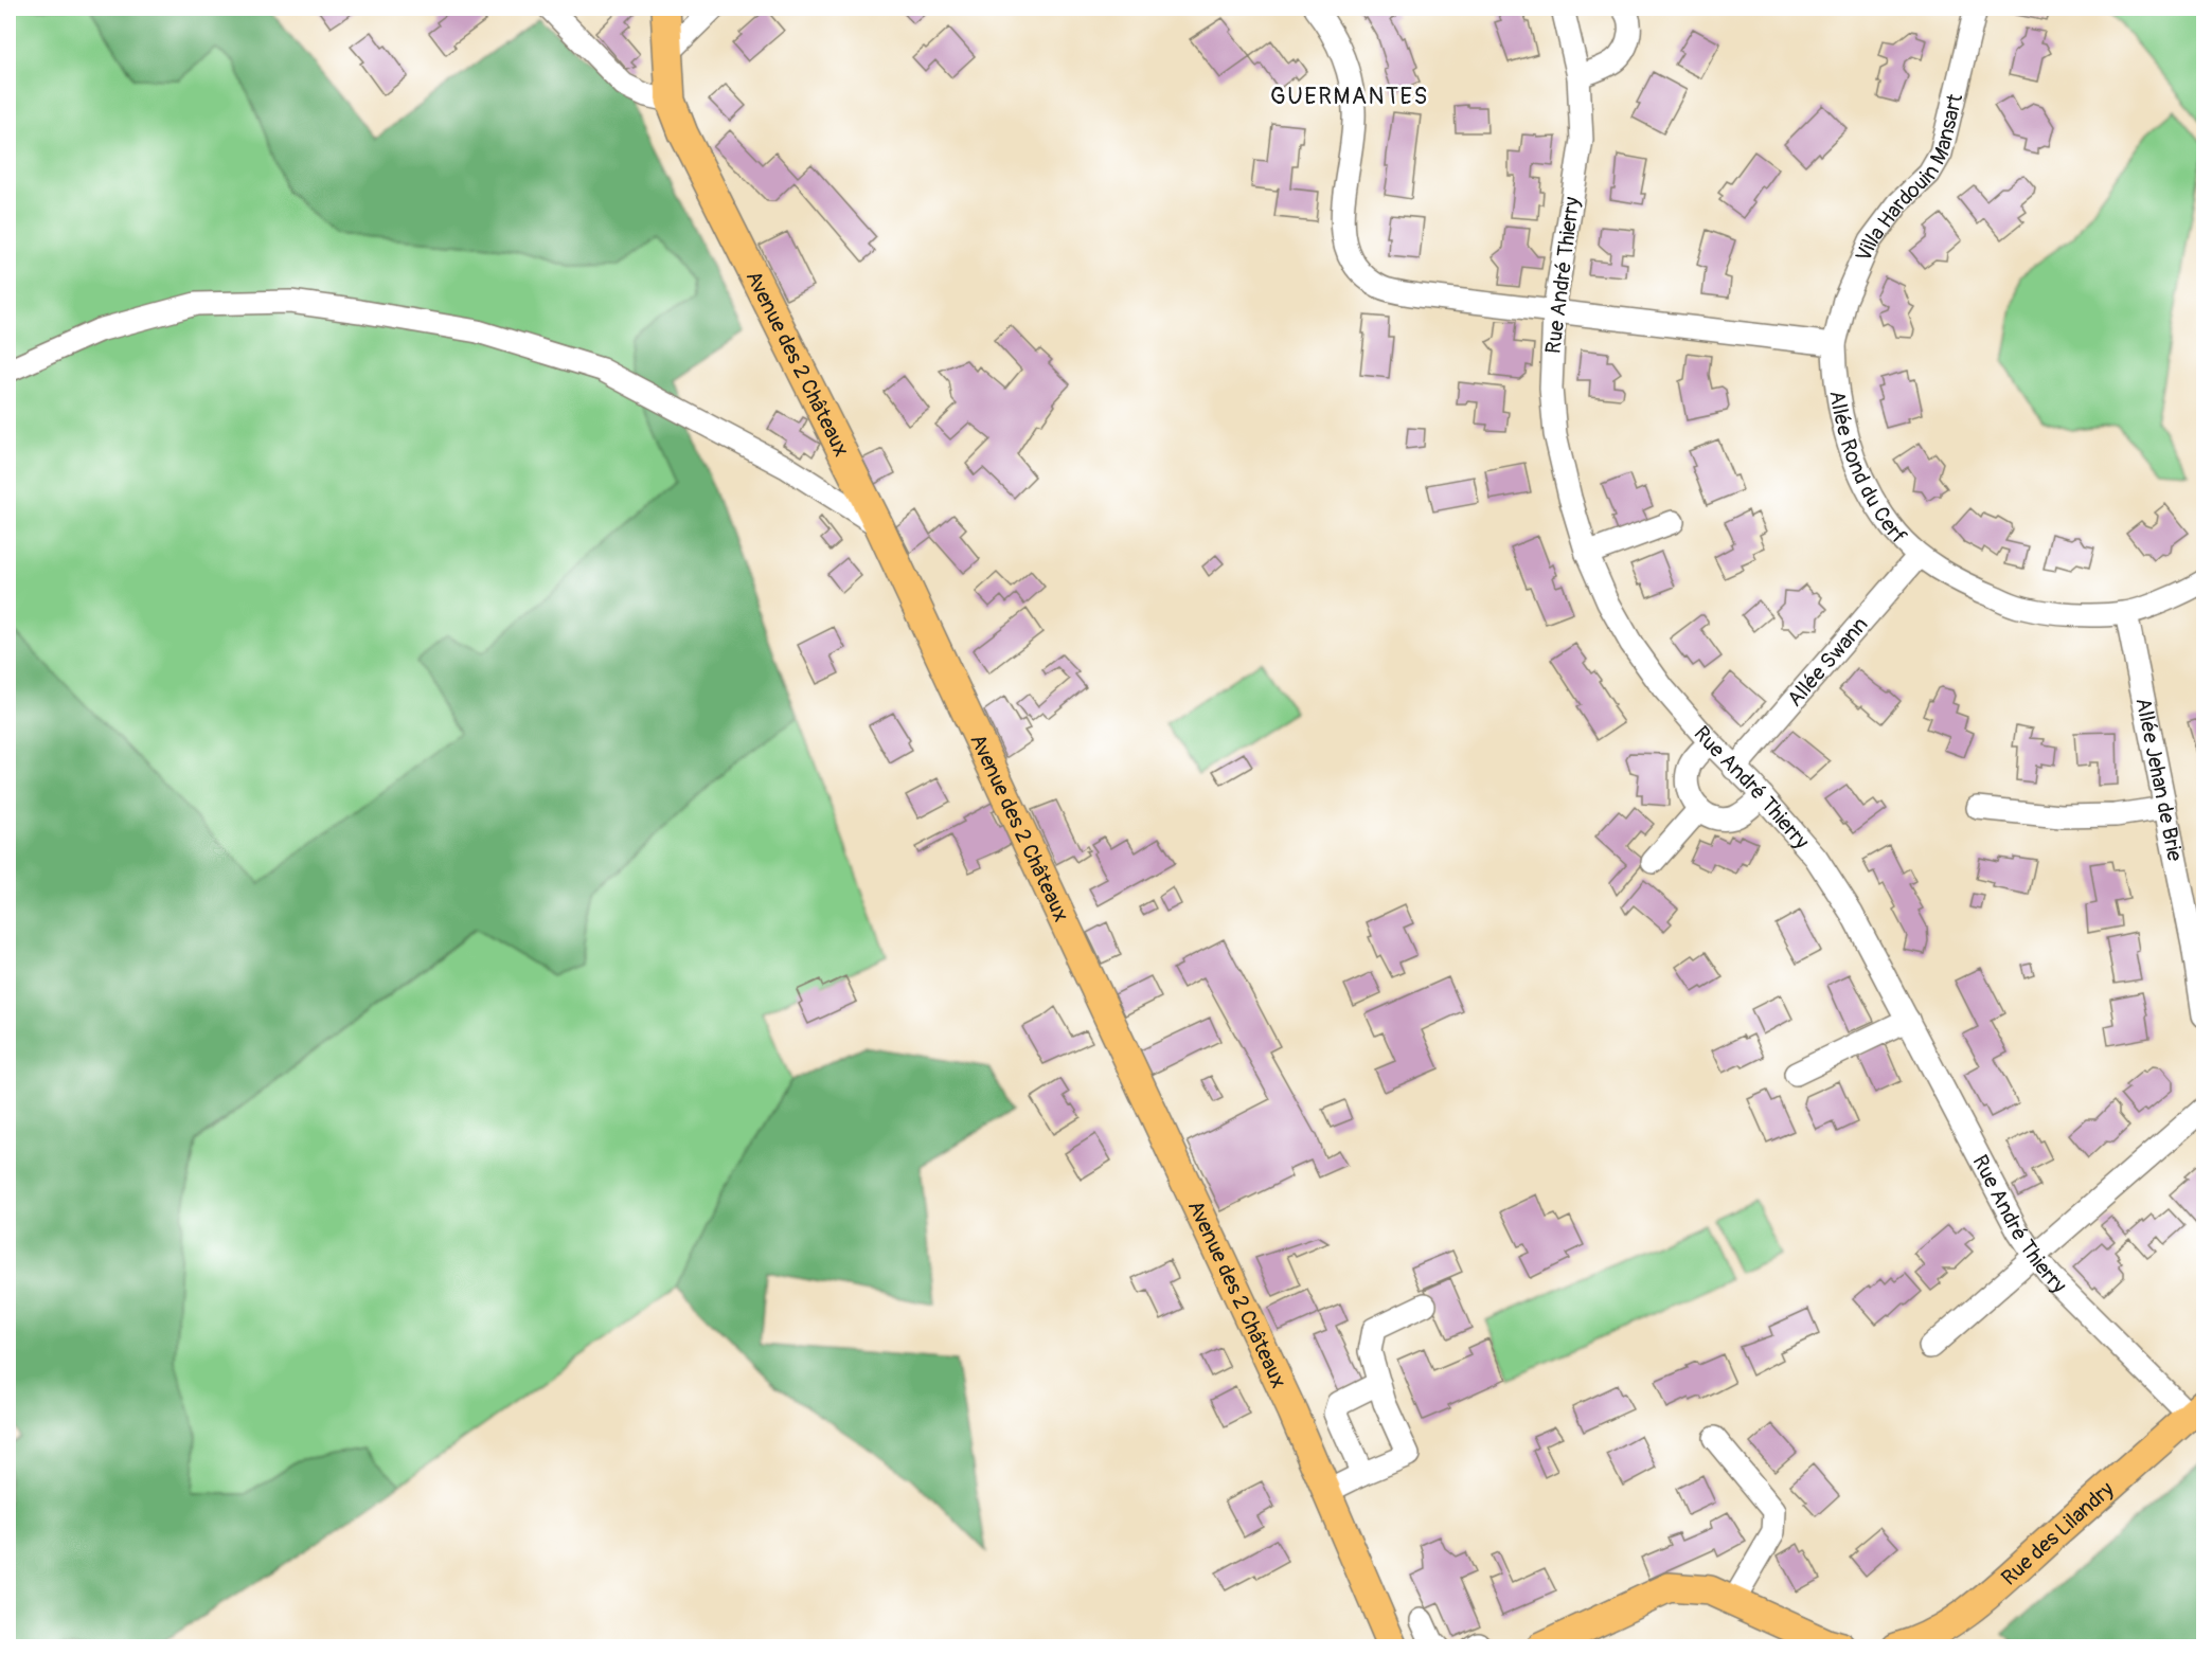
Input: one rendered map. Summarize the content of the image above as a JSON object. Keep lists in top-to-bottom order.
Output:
{
  "streets": {
    "main road": ["Avenue des 2 Châteaux", "Rue des Lilandry"],
    "street": [
      "Villa Hardouin Mansart",
      "Rue André Thierry",
      "Allée Rond du Cerf",
      "Allée Swann",
      "Allée Jehan de Brie"
    ]
  },
  "crossings": [
    ["Villa Hardouin Mansart", "Allée Rond du Cerf"],
    ["Rue André Thierry", "Allée Swann"],
    ["Rue André Thierry", "Rue des Lilandry"],
    ["Allée Rond du Cerf", "Allée Swann"],
    ["Allée Rond du Cerf", "Allée Jehan de Brie"]
  ],
  "districts": ["GUERMANTES"]
}
